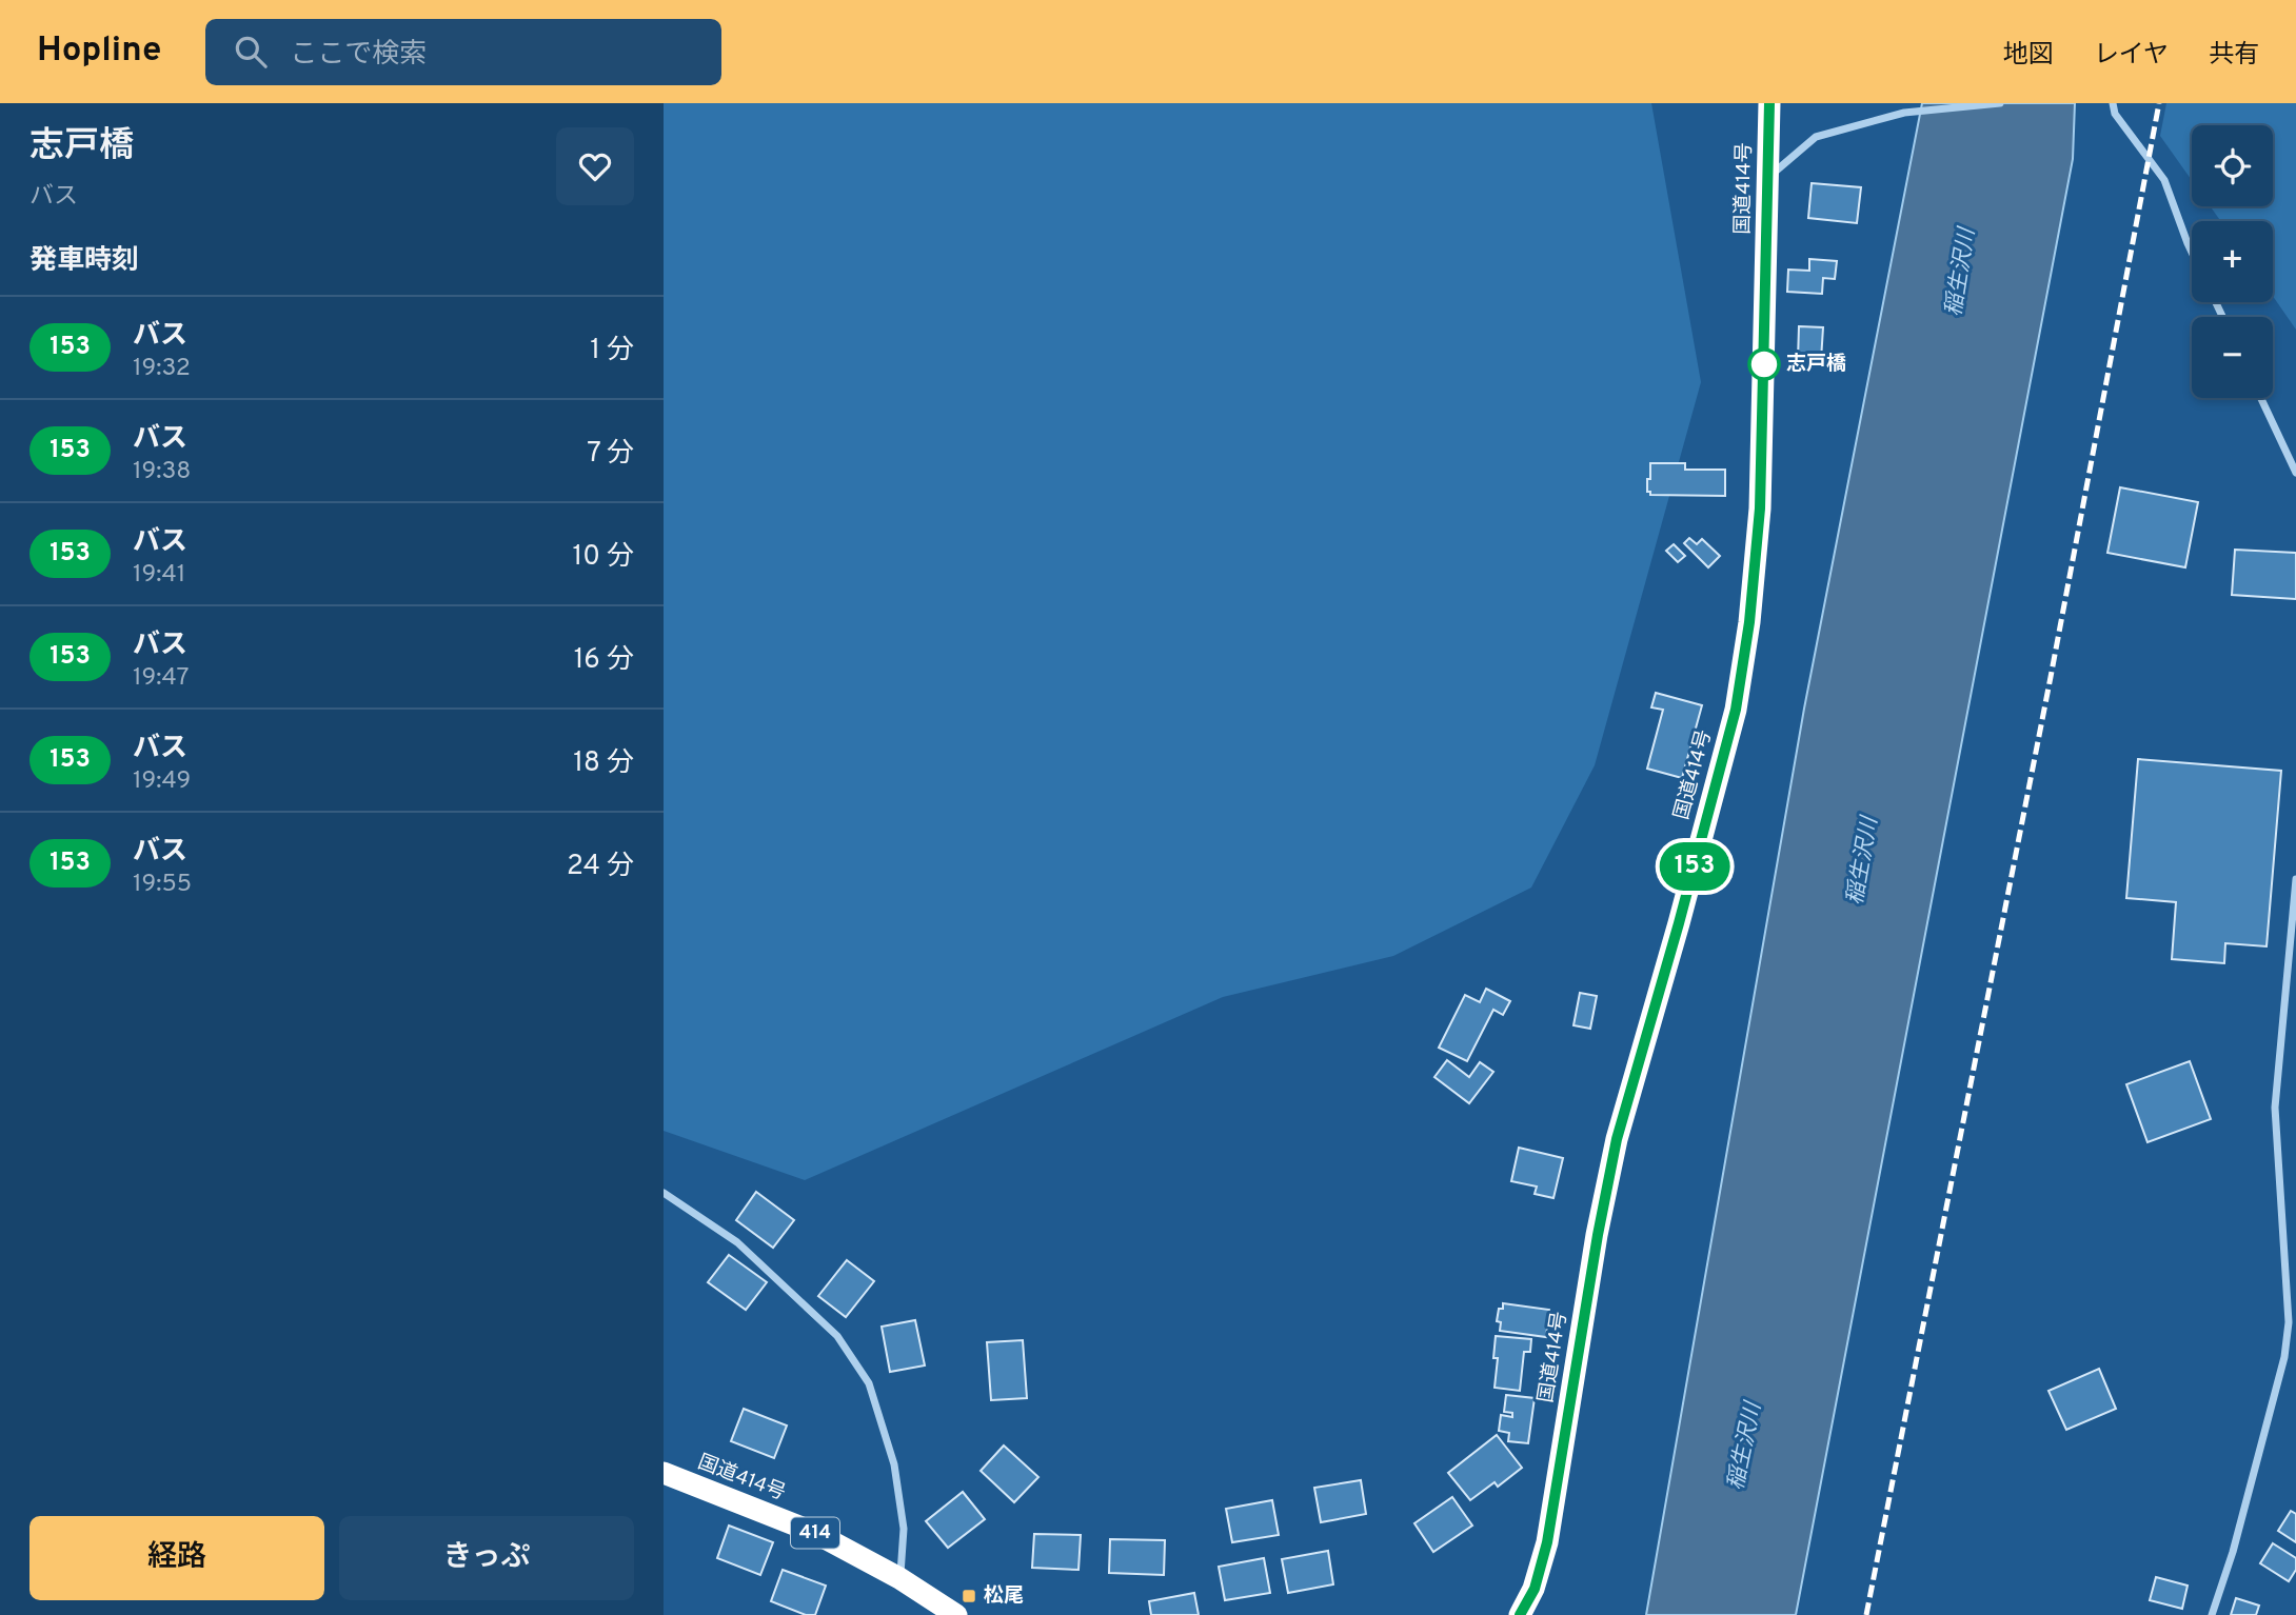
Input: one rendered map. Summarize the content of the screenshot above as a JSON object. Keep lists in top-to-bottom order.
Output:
{
  "streets": {
    "highway": ["国道414号", "414"]
  },
  "water": ["稲生沢川"],
  "places": {
    "other": ["志戸橋"],
    "transit": ["松尾"]
  },
  "lines": ["bus line 153"],
  "page": {
    "header": "Hopline",
    "search": "ここで検索",
    "nav": ["地図", "レイヤ", "共有"],
    "heading": [
      ["志戸橋", "バス"],
      "発車時刻"
    ],
    "on_map": "153",
    "map_buttons": ["+", "−"],
    "list": [
      {
        "mark": "153",
        "name": "バス",
        "note": "19:32",
        "value": "1 分"
      },
      {
        "mark": "153",
        "name": "バス",
        "note": "19:38",
        "value": "7 分"
      },
      {
        "mark": "153",
        "name": "バス",
        "note": "19:41",
        "value": "10 分"
      },
      {
        "mark": "153",
        "name": "バス",
        "note": "19:47",
        "value": "16 分"
      },
      {
        "mark": "153",
        "name": "バス",
        "note": "19:49",
        "value": "18 分"
      },
      {
        "mark": "153",
        "name": "バス",
        "note": "19:55",
        "value": "24 分"
      }
    ],
    "buttons": ["経路", "きっぷ"]
  }
}
